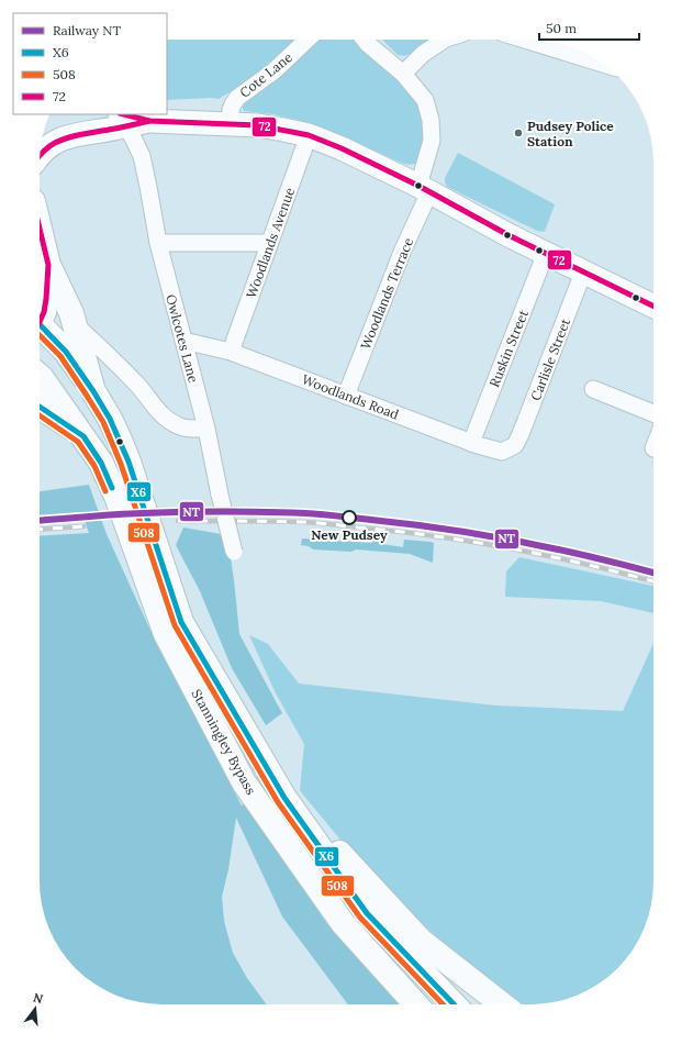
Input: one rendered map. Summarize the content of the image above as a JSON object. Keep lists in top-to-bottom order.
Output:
{
  "streets": {
    "highway": ["Stanningley Bypass"],
    "street": [
      "Cote Lane",
      "Woodlands Avenue",
      "Woodlands Terrace",
      "Owlcotes Lane",
      "Ruskin Street",
      "Carlisle Street",
      "Woodlands Road"
    ]
  },
  "crossings": [
    ["Woodlands Avenue", "Woodlands Road"],
    ["Woodlands Terrace", "Woodlands Road"],
    ["Owlcotes Lane", "Woodlands Road"],
    ["Ruskin Street", "Woodlands Road"],
    ["Carlisle Street", "Woodlands Road"]
  ],
  "places": ["Pudsey Police Station", "New Pudsey"],
  "lines": [
    "transit line 72",
    "transit line X6",
    "transit line 508",
    "rail line NT"
  ],
  "legend": [
    "Railway NT",
    "X6",
    "508",
    "72"
  ],
  "scale_bar": "50 m",
  "north": "top"
}
